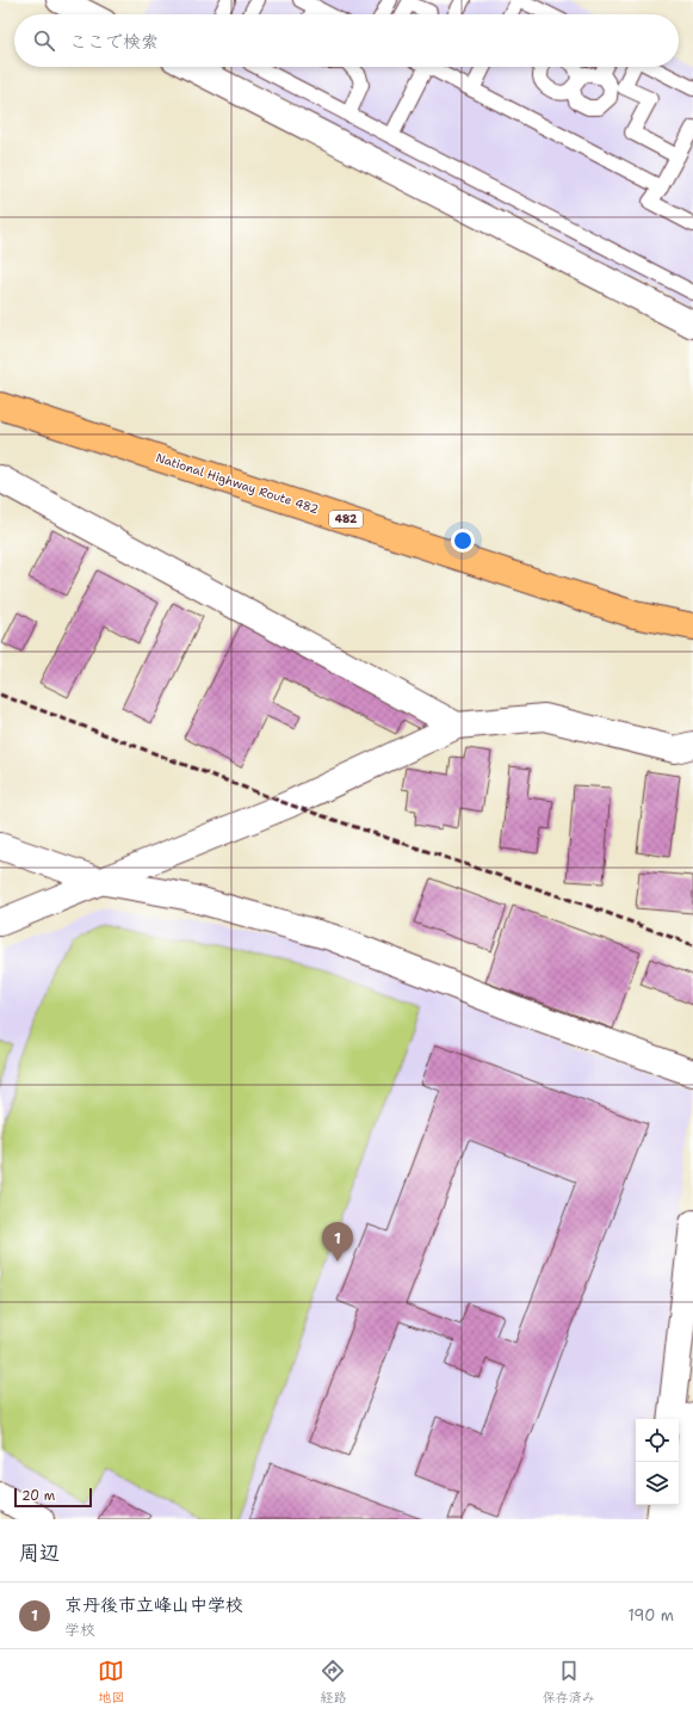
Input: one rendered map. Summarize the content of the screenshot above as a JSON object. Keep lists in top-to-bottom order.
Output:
{
  "streets": {
    "highway": ["National Highway Route 482", "482"]
  },
  "scale_bar": "20 m",
  "page": {
    "search": "ここで検索",
    "pins": "1",
    "scale": "20 m",
    "heading": "周辺",
    "list": [
      {
        "mark": "1",
        "name": "京丹後市立峰山中学校",
        "note": "学校",
        "value": "190 m"
      }
    ],
    "nav": ["地図", "経路", "保存済み"]
  }
}
